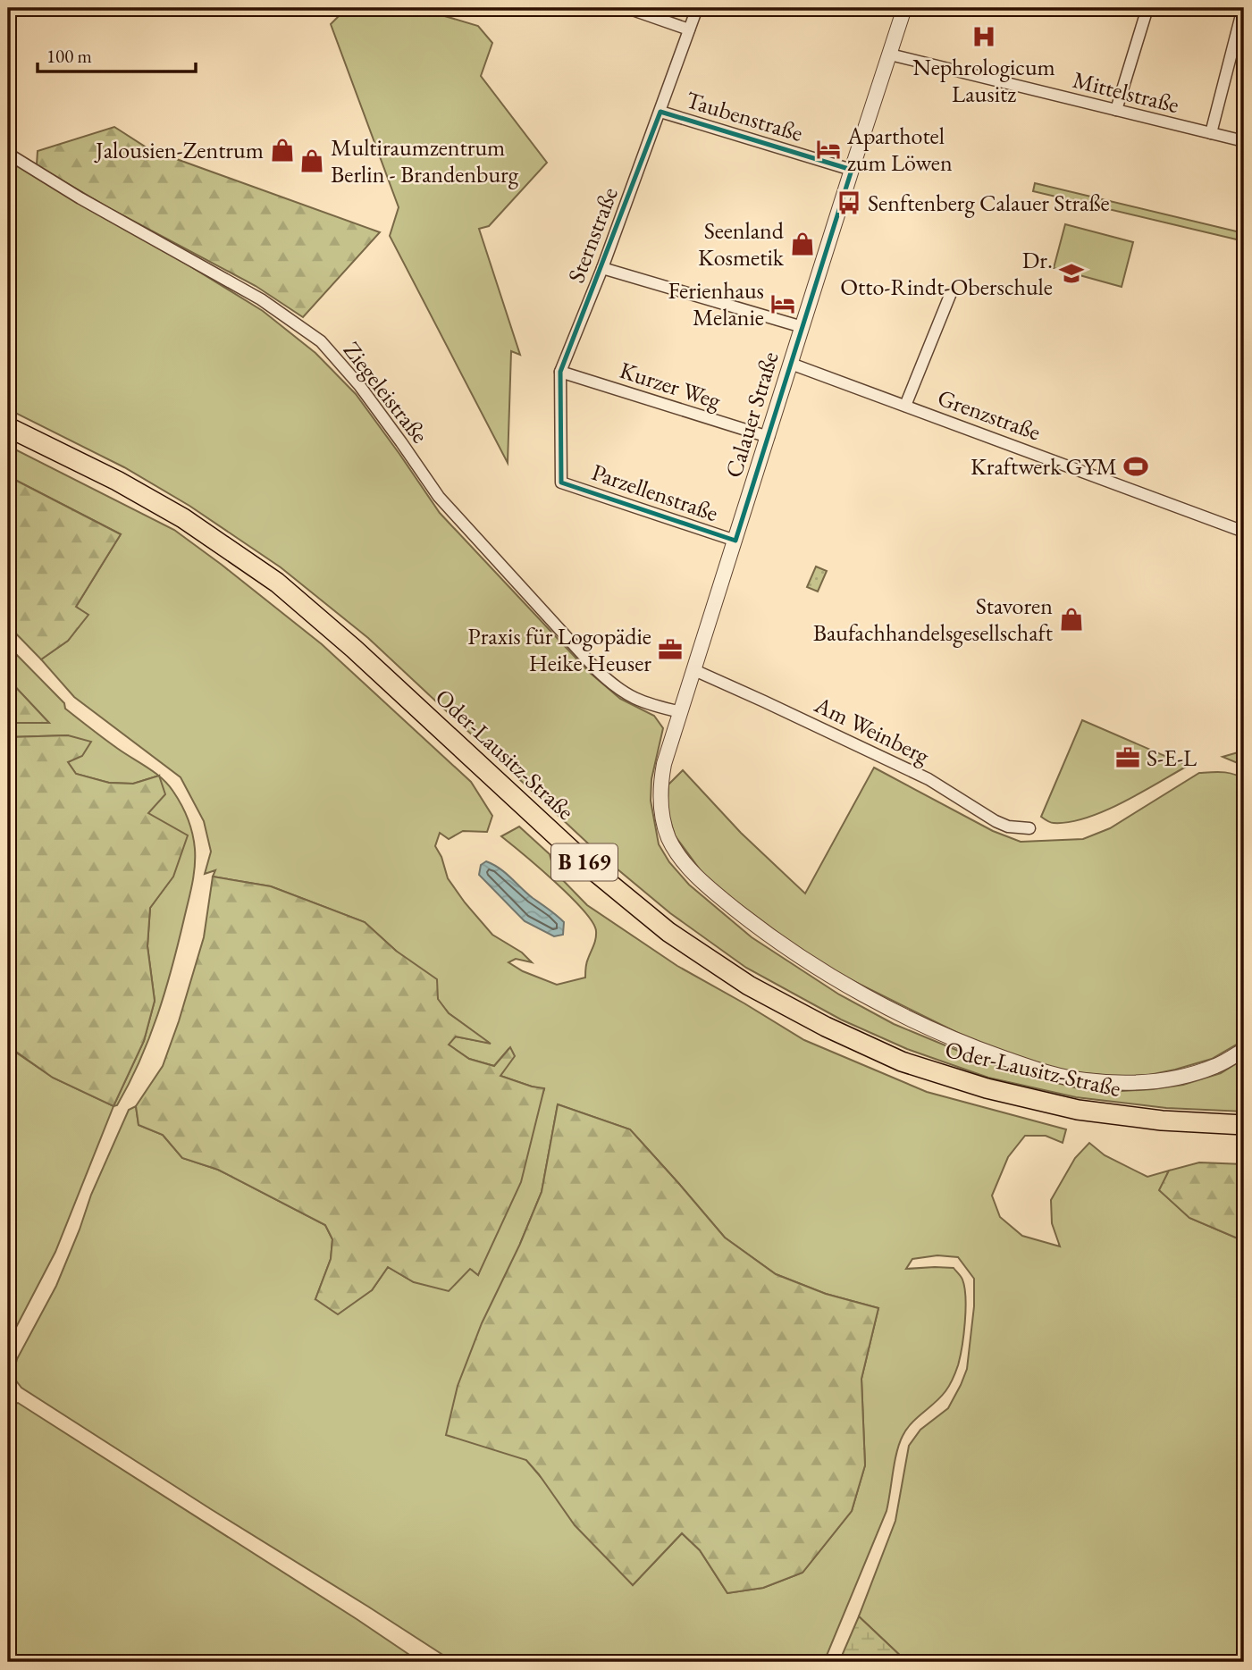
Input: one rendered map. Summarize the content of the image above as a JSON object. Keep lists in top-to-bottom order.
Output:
{
  "streets": {
    "highway": ["Oder-Lausitz-Straße", "B 169"],
    "street": [
      "Mittelstraße",
      "Taubenstraße",
      "Sternstraße",
      "Kurzer Weg",
      "Ziegeleistraße",
      "Calauer Straße",
      "Grenzstraße",
      "Parzellenstraße",
      "Am Weinberg"
    ]
  },
  "crossings": [
    ["Mittelstraße", "Calauer Straße"],
    ["Taubenstraße", "Sternstraße"],
    ["Taubenstraße", "Calauer Straße"],
    ["Sternstraße", "Kurzer Weg"],
    ["Sternstraße", "Parzellenstraße"],
    ["Kurzer Weg", "Calauer Straße"],
    ["Ziegeleistraße", "Calauer Straße"],
    ["Calauer Straße", "Grenzstraße"],
    ["Calauer Straße", "Parzellenstraße"],
    ["Calauer Straße", "Am Weinberg"]
  ],
  "places": {
    "hospital": ["Nephrologicum Lausitz"],
    "hotel": ["Aparthotel zum Löwen", "Ferienhaus Melanie"],
    "shop": [
      "Jalousien-Zentrum",
      "Multiraumzentrum Berlin - Brandenburg",
      "Seenland Kosmetik",
      "Stavoren Baufachhandelsgesellschaft"
    ],
    "bus stop": ["Senftenberg Calauer Straße"],
    "school or university": ["Dr. Otto-Rindt-Oberschule"],
    "sports": ["Kraftwerk GYM"],
    "office": ["Praxis für Logopädie Heike Heuser", "S-E-L"]
  },
  "scale_bar": "100 m"
}
